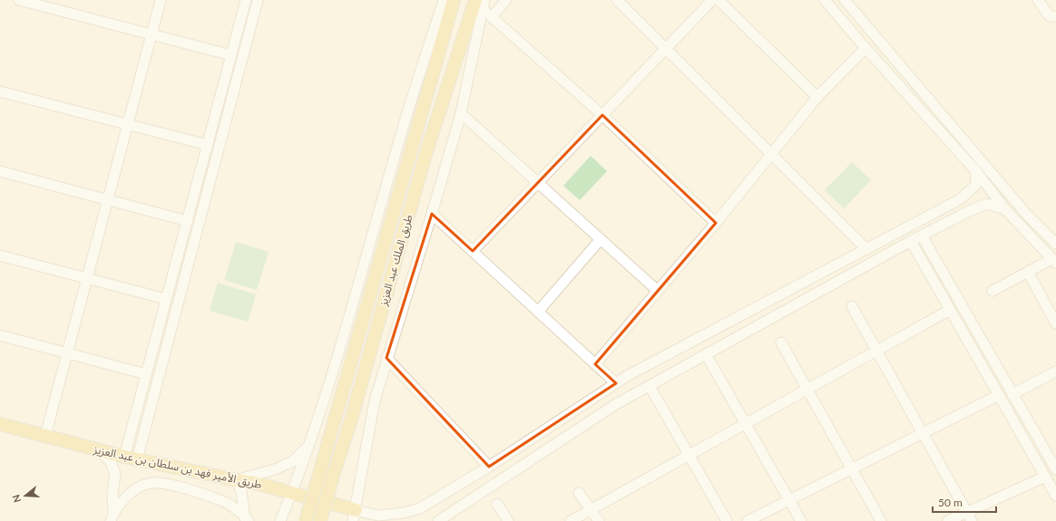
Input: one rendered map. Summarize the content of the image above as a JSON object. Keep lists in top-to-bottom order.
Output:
{
  "streets": {
    "main road": ["طريق الملك عبد العزيز", "طريق الأمير فهد بن سلطان بن عبد العزيز"]
  },
  "scale_bar": "50 m",
  "north": "left"
}
